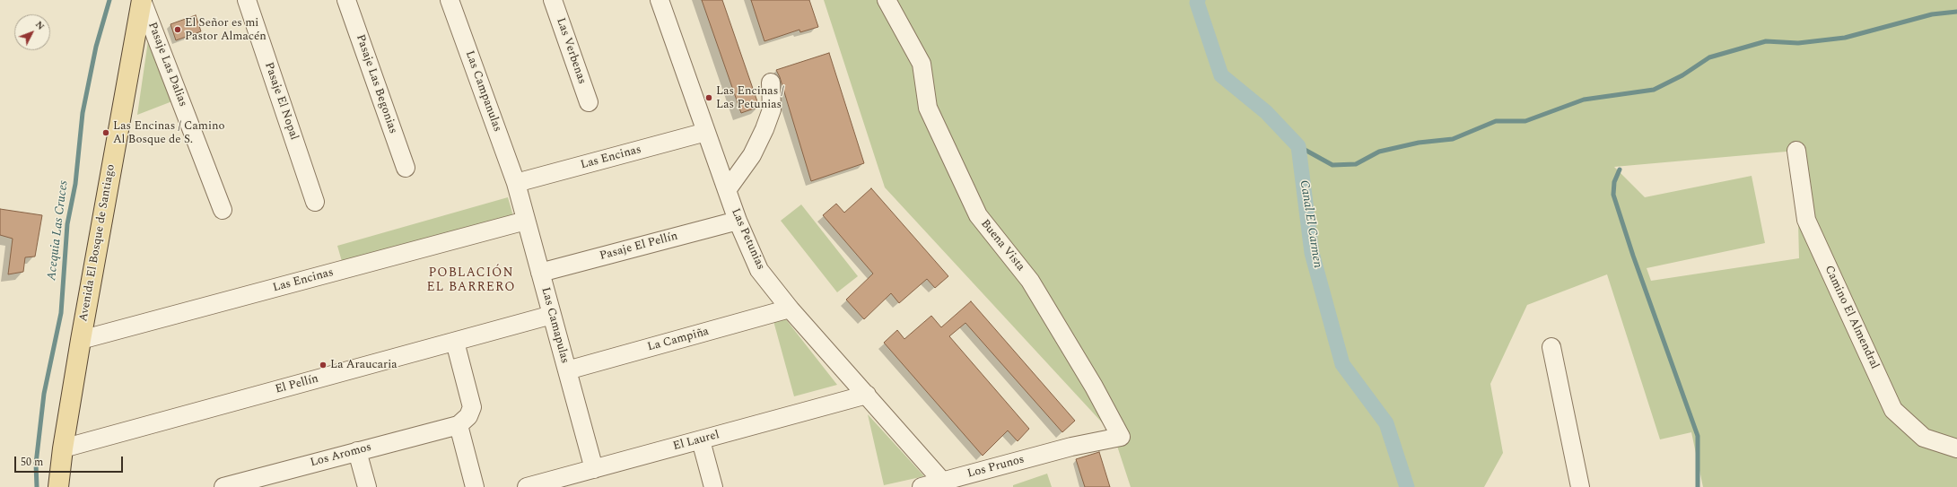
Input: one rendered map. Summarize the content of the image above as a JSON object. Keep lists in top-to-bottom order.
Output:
{
  "streets": {
    "main road": ["Avenida El Bosque de Santiago"],
    "street": [
      "Las Verbenas",
      "Pasaje Las Dalias",
      "Pasaje Las Begonias",
      "Las Campanulas",
      "Pasaje El Nopal",
      "Las Encinas",
      "Las Petunias",
      "Buena Vista",
      "Pasaje El Pellín",
      "Camino El Almendral",
      "Las Camapulas",
      "La Campiña",
      "El Pellín",
      "El Laurel",
      "Los Aromos",
      "Los Prunos"
    ]
  },
  "crossings": [
    ["Pasaje Las Dalias", "Avenida El Bosque de Santiago"],
    ["Las Campanulas", "Las Encinas"],
    ["Las Campanulas", "Las Camapulas"],
    ["Las Encinas", "Las Petunias"],
    ["Las Encinas", "Avenida El Bosque de Santiago"],
    ["Las Encinas", "Las Camapulas"],
    ["Las Petunias", "Pasaje El Pellín"],
    ["Las Petunias", "La Campiña"],
    ["Las Petunias", "El Laurel"],
    ["Las Petunias", "Los Prunos"],
    ["Avenida El Bosque de Santiago", "El Pellín"],
    ["Buena Vista", "Los Prunos"],
    ["Pasaje El Pellín", "Las Camapulas"],
    ["Las Camapulas", "La Campiña"],
    ["Las Camapulas", "El Pellín"],
    ["Las Camapulas", "El Laurel"]
  ],
  "districts": ["POBLACIÓN EL BARRERO"],
  "water": ["Canal El Carmen", "Acequia Las Cruces"],
  "places": [
    "El Señor es mi Pastor Almacén",
    "Las Encinas / Las Petunias",
    "Las Encinas / Camino Al Bosque de S.",
    "La Araucaria"
  ],
  "scale_bar": "50 m",
  "north": "top right"
}
